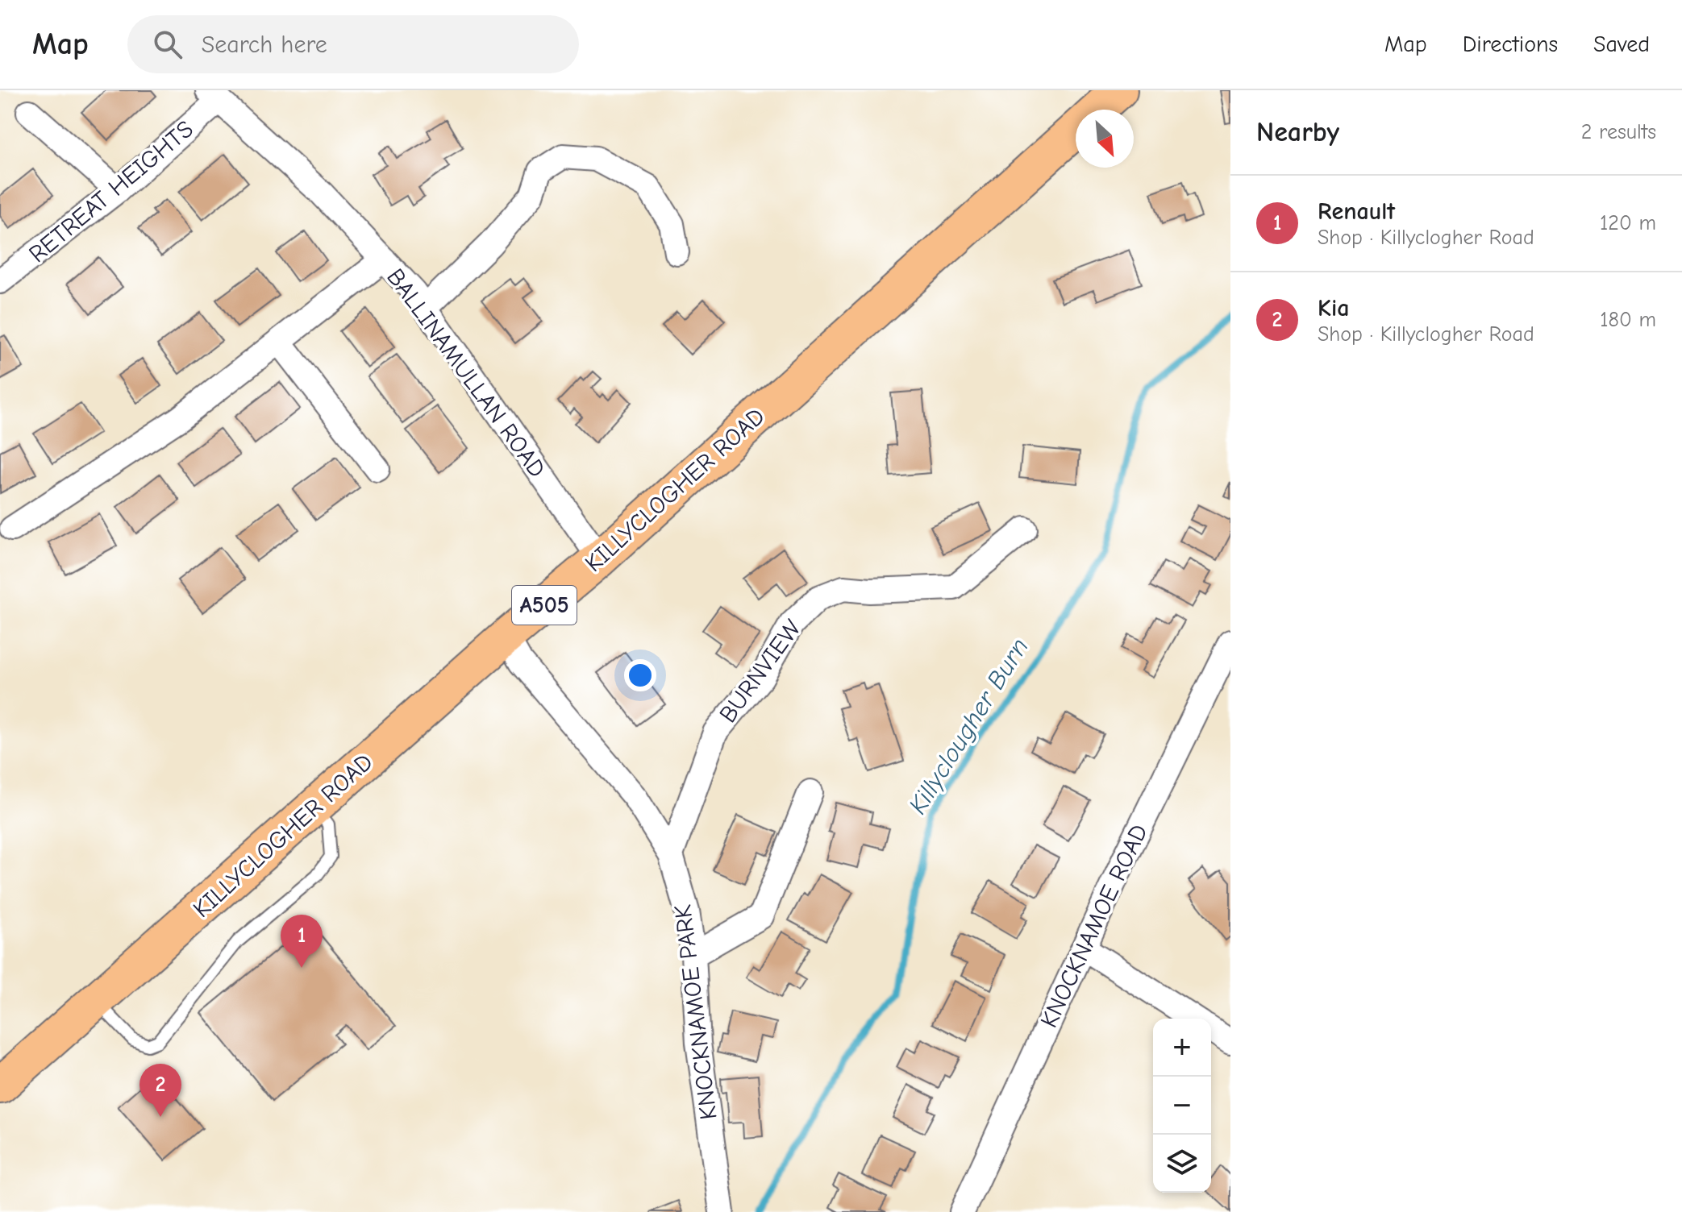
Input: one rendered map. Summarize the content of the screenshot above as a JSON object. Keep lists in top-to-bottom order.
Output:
{
  "streets": {
    "highway": ["KILLYCLOGHER ROAD", "A505"],
    "street": [
      "RETREAT HEIGHTS",
      "BALLINAMULLAN ROAD",
      "BURNVIEW",
      "KNOCKNAMOE ROAD",
      "KNOCKNAMOE PARK"
    ]
  },
  "crossings": [
    ["RETREAT HEIGHTS", "BALLINAMULLAN ROAD"],
    ["BALLINAMULLAN ROAD", "KILLYCLOGHER ROAD"],
    ["KILLYCLOGHER ROAD", "KNOCKNAMOE PARK"],
    ["BURNVIEW", "KNOCKNAMOE PARK"]
  ],
  "water": ["Killyclougher Burn"],
  "north": "bottom right",
  "page": {
    "header": "Map",
    "search": "Search here",
    "nav": ["Map", "Directions", "Saved"],
    "heading": ["Nearby", "2 results"],
    "list": [
      {
        "mark": "1",
        "name": "Renault",
        "note": "Shop · Killyclogher Road",
        "value": "120 m"
      },
      {
        "mark": "2",
        "name": "Kia",
        "note": "Shop · Killyclogher Road",
        "value": "180 m"
      }
    ],
    "pins": ["1", "2"],
    "map_buttons": ["+", "−"]
  }
}
